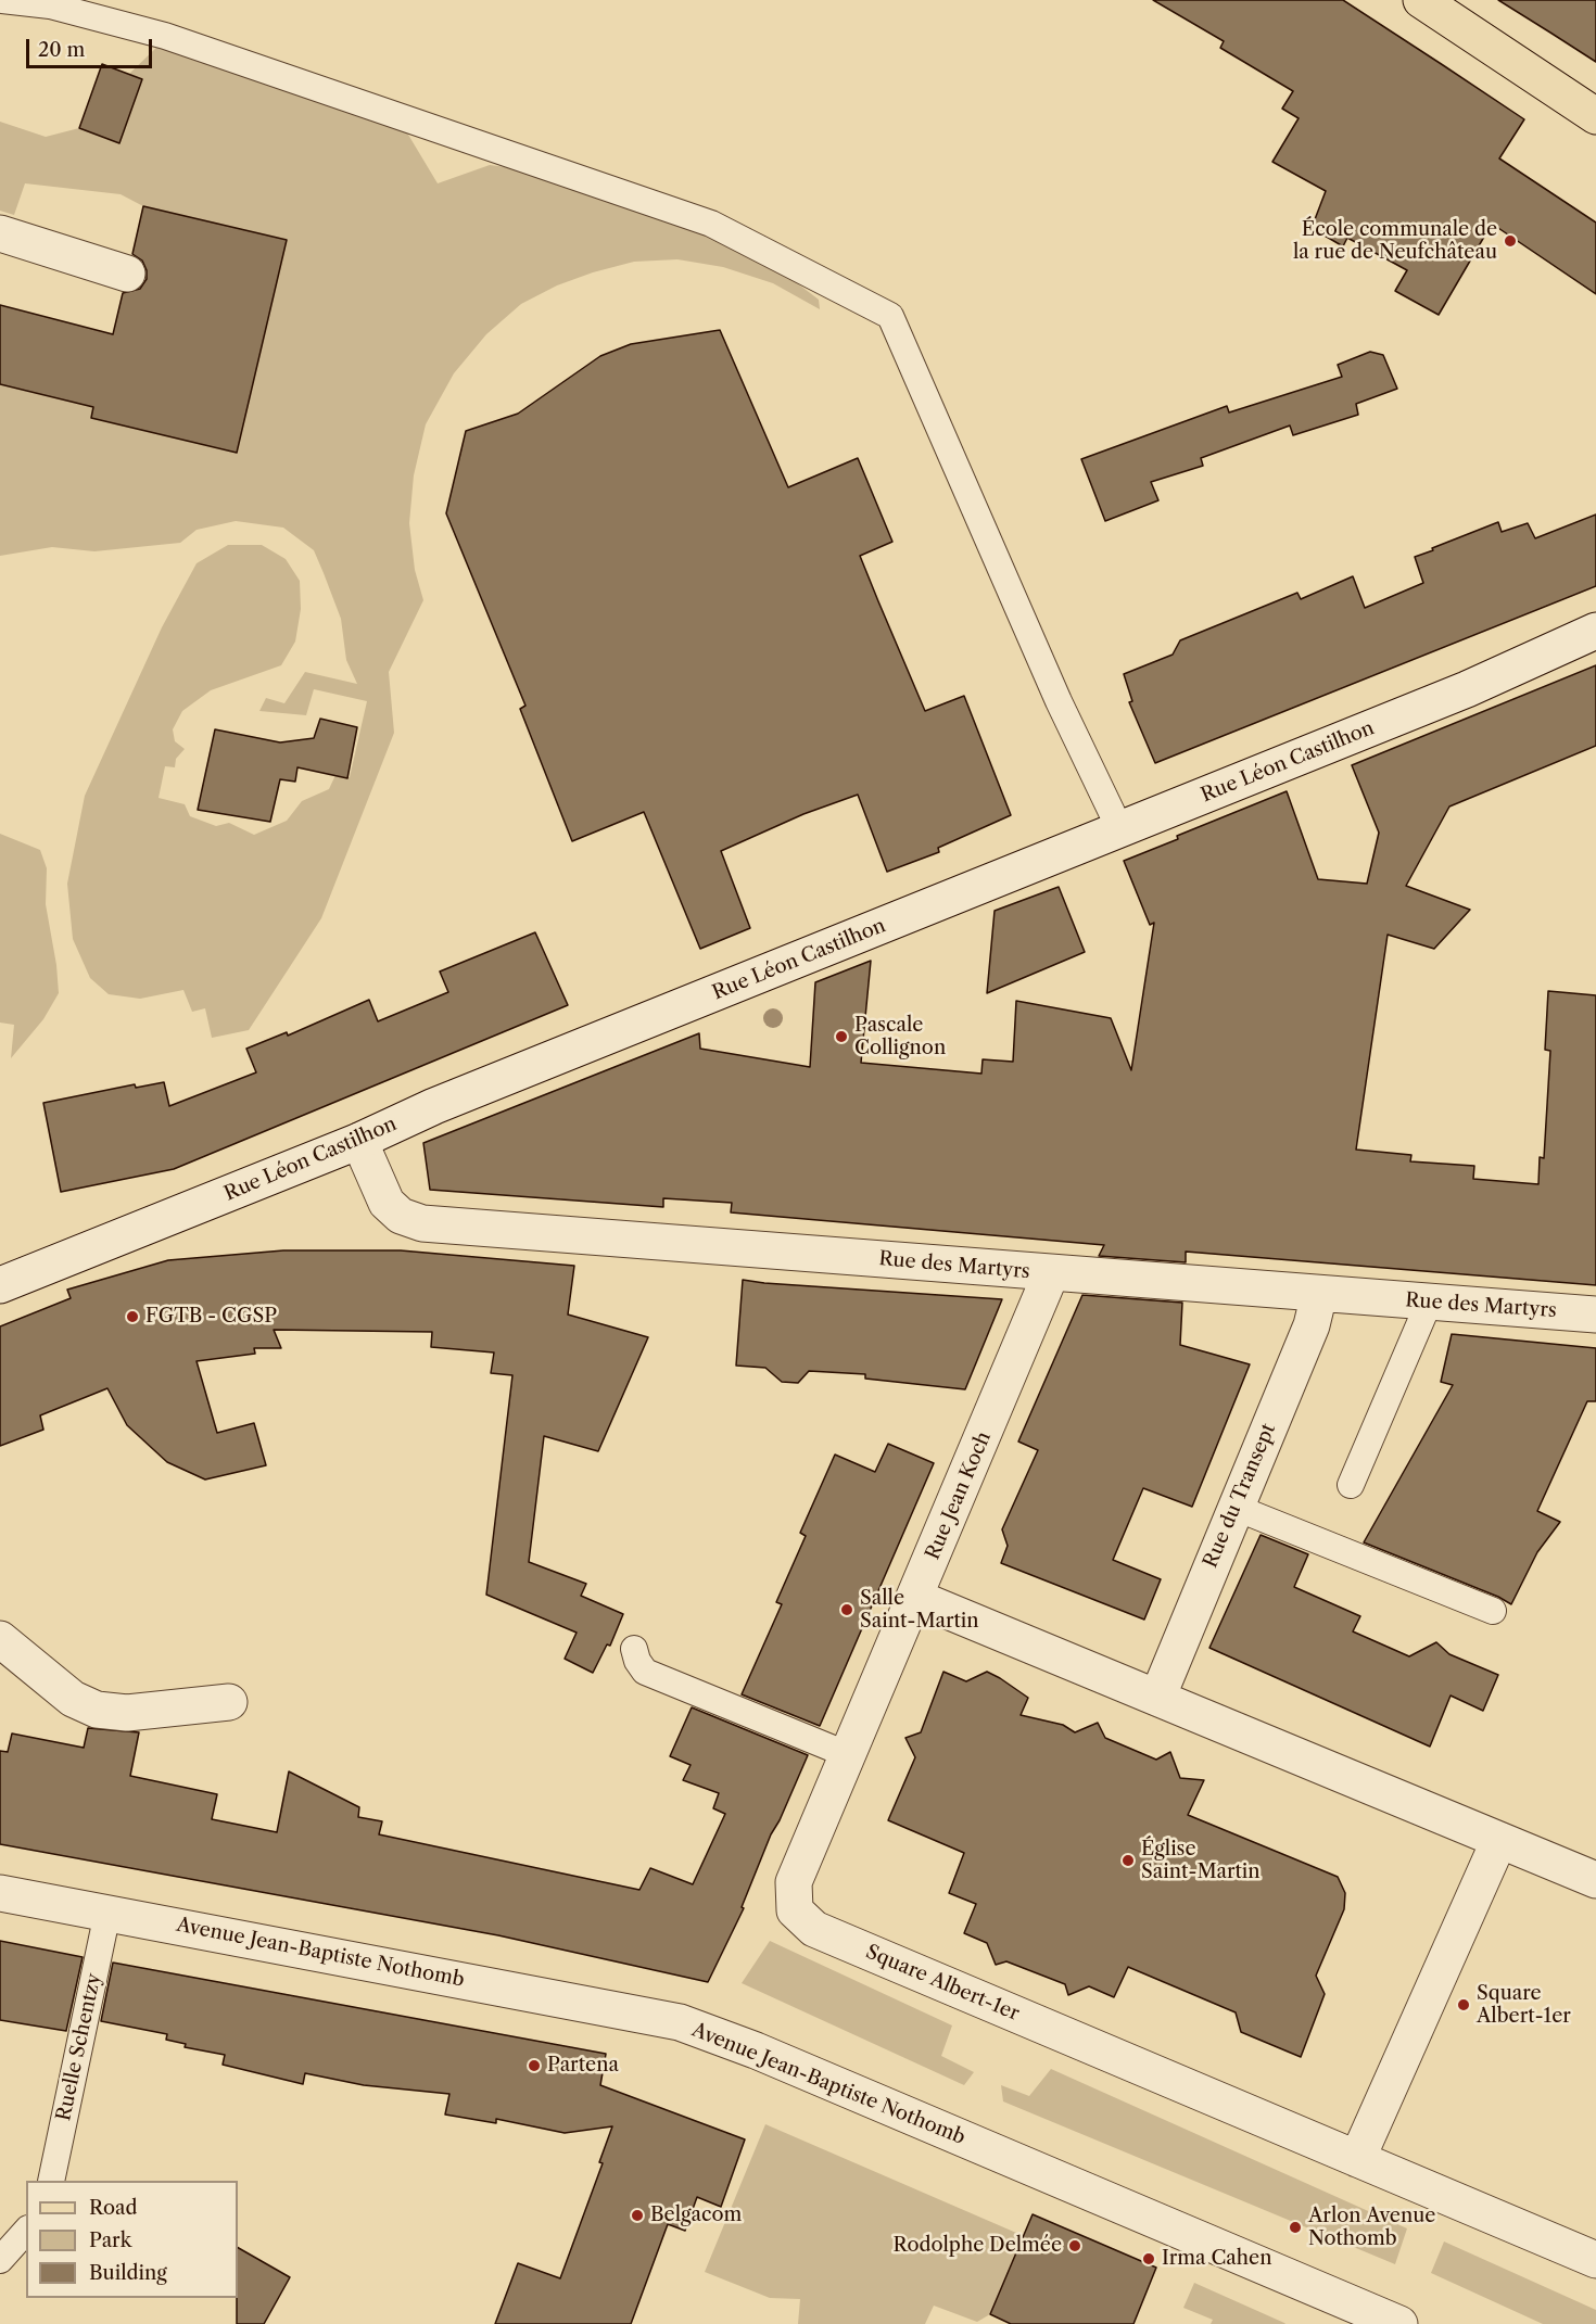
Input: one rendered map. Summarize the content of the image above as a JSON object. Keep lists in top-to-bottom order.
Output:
{
  "streets": {
    "street": [
      "Rue Léon Castilhon",
      "Rue des Martyrs",
      "Rue Jean Koch",
      "Rue du Transept",
      "Avenue Jean-Baptiste Nothomb",
      "Square Albert-1er"
    ],
    "lane": ["Ruelle Schentzy"]
  },
  "crossings": [
    ["Rue Léon Castilhon", "Rue des Martyrs"],
    ["Rue des Martyrs", "Rue Jean Koch"],
    ["Rue des Martyrs", "Rue du Transept"],
    ["Rue Jean Koch", "Square Albert-1er"],
    ["Avenue Jean-Baptiste Nothomb", "Ruelle Schentzy"]
  ],
  "places": [
    "École communale de la rue de Neufchâteau",
    "Pascale Collignon",
    "FGTB - CGSP",
    "Salle Saint-Martin",
    "Église Saint-Martin",
    "Square Albert-1er",
    "Partena",
    "Belgacom",
    "Arlon Avenue Nothomb",
    "Rodolphe Delmée",
    "Irma Cahen"
  ],
  "legend": ["Road", "Park", "Building"],
  "scale_bar": "20 m"
}
